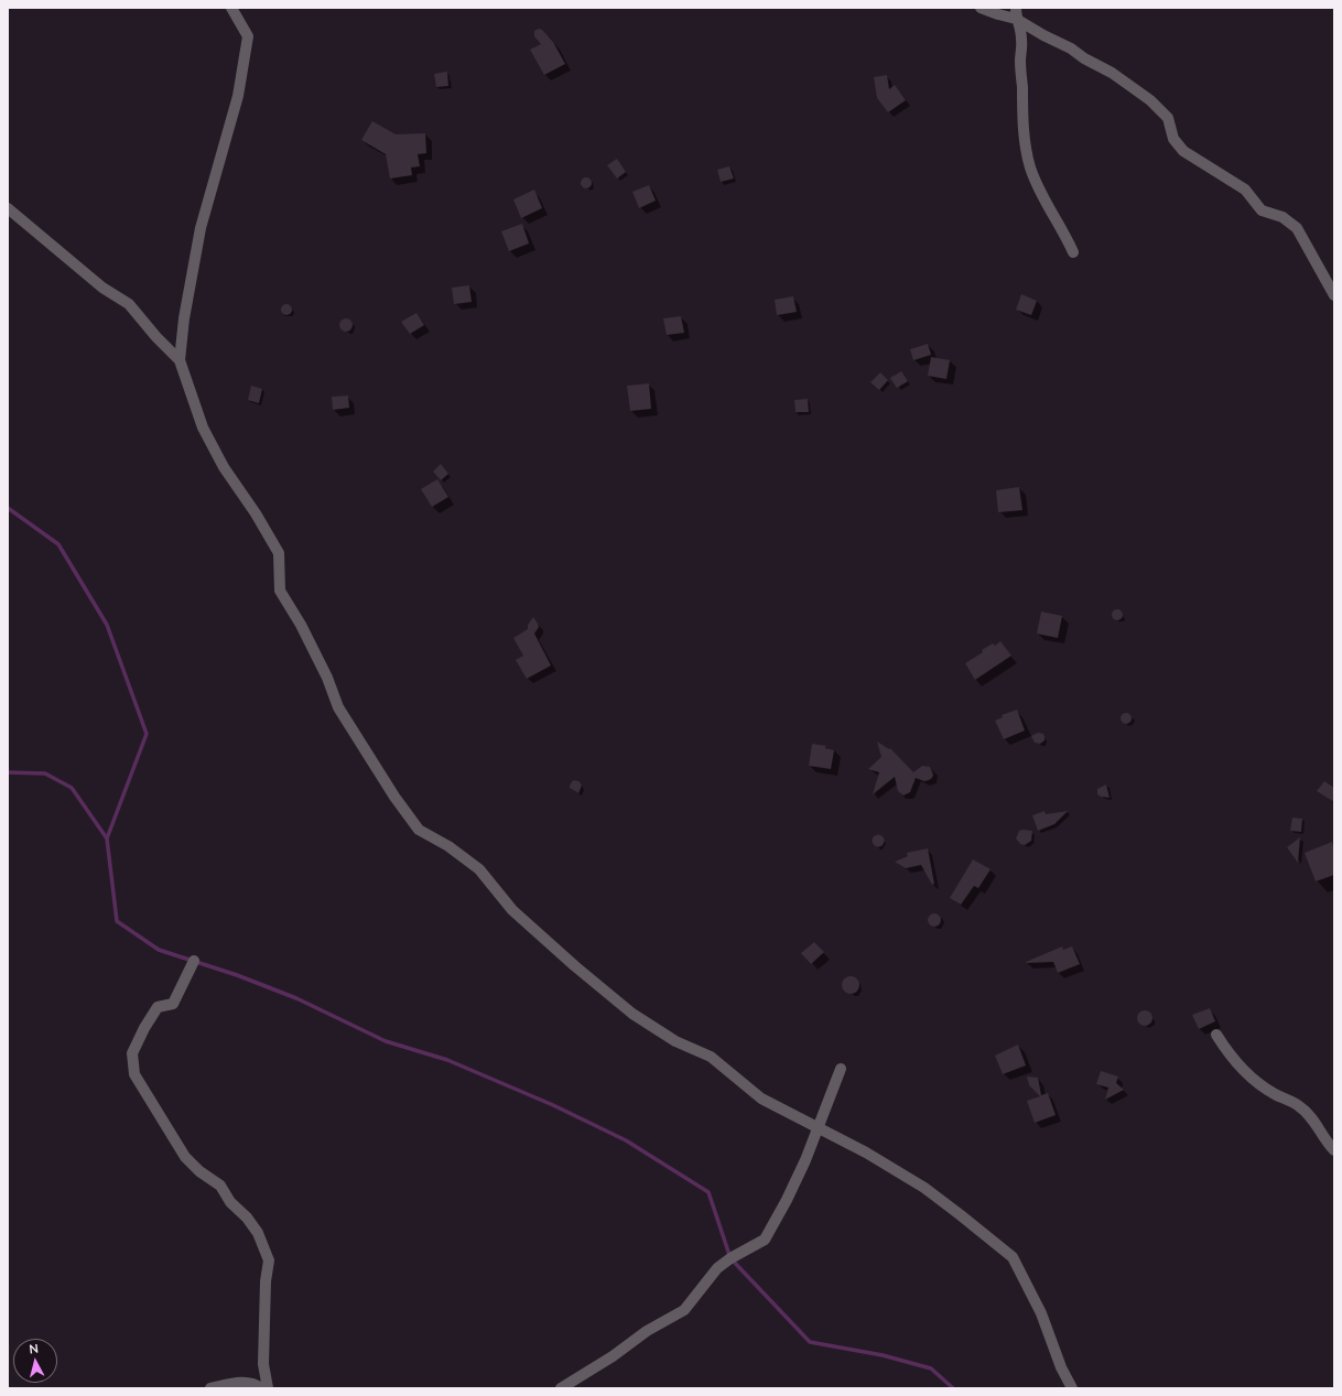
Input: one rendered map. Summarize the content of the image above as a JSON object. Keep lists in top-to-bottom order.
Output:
{
  "north": "top"
}
